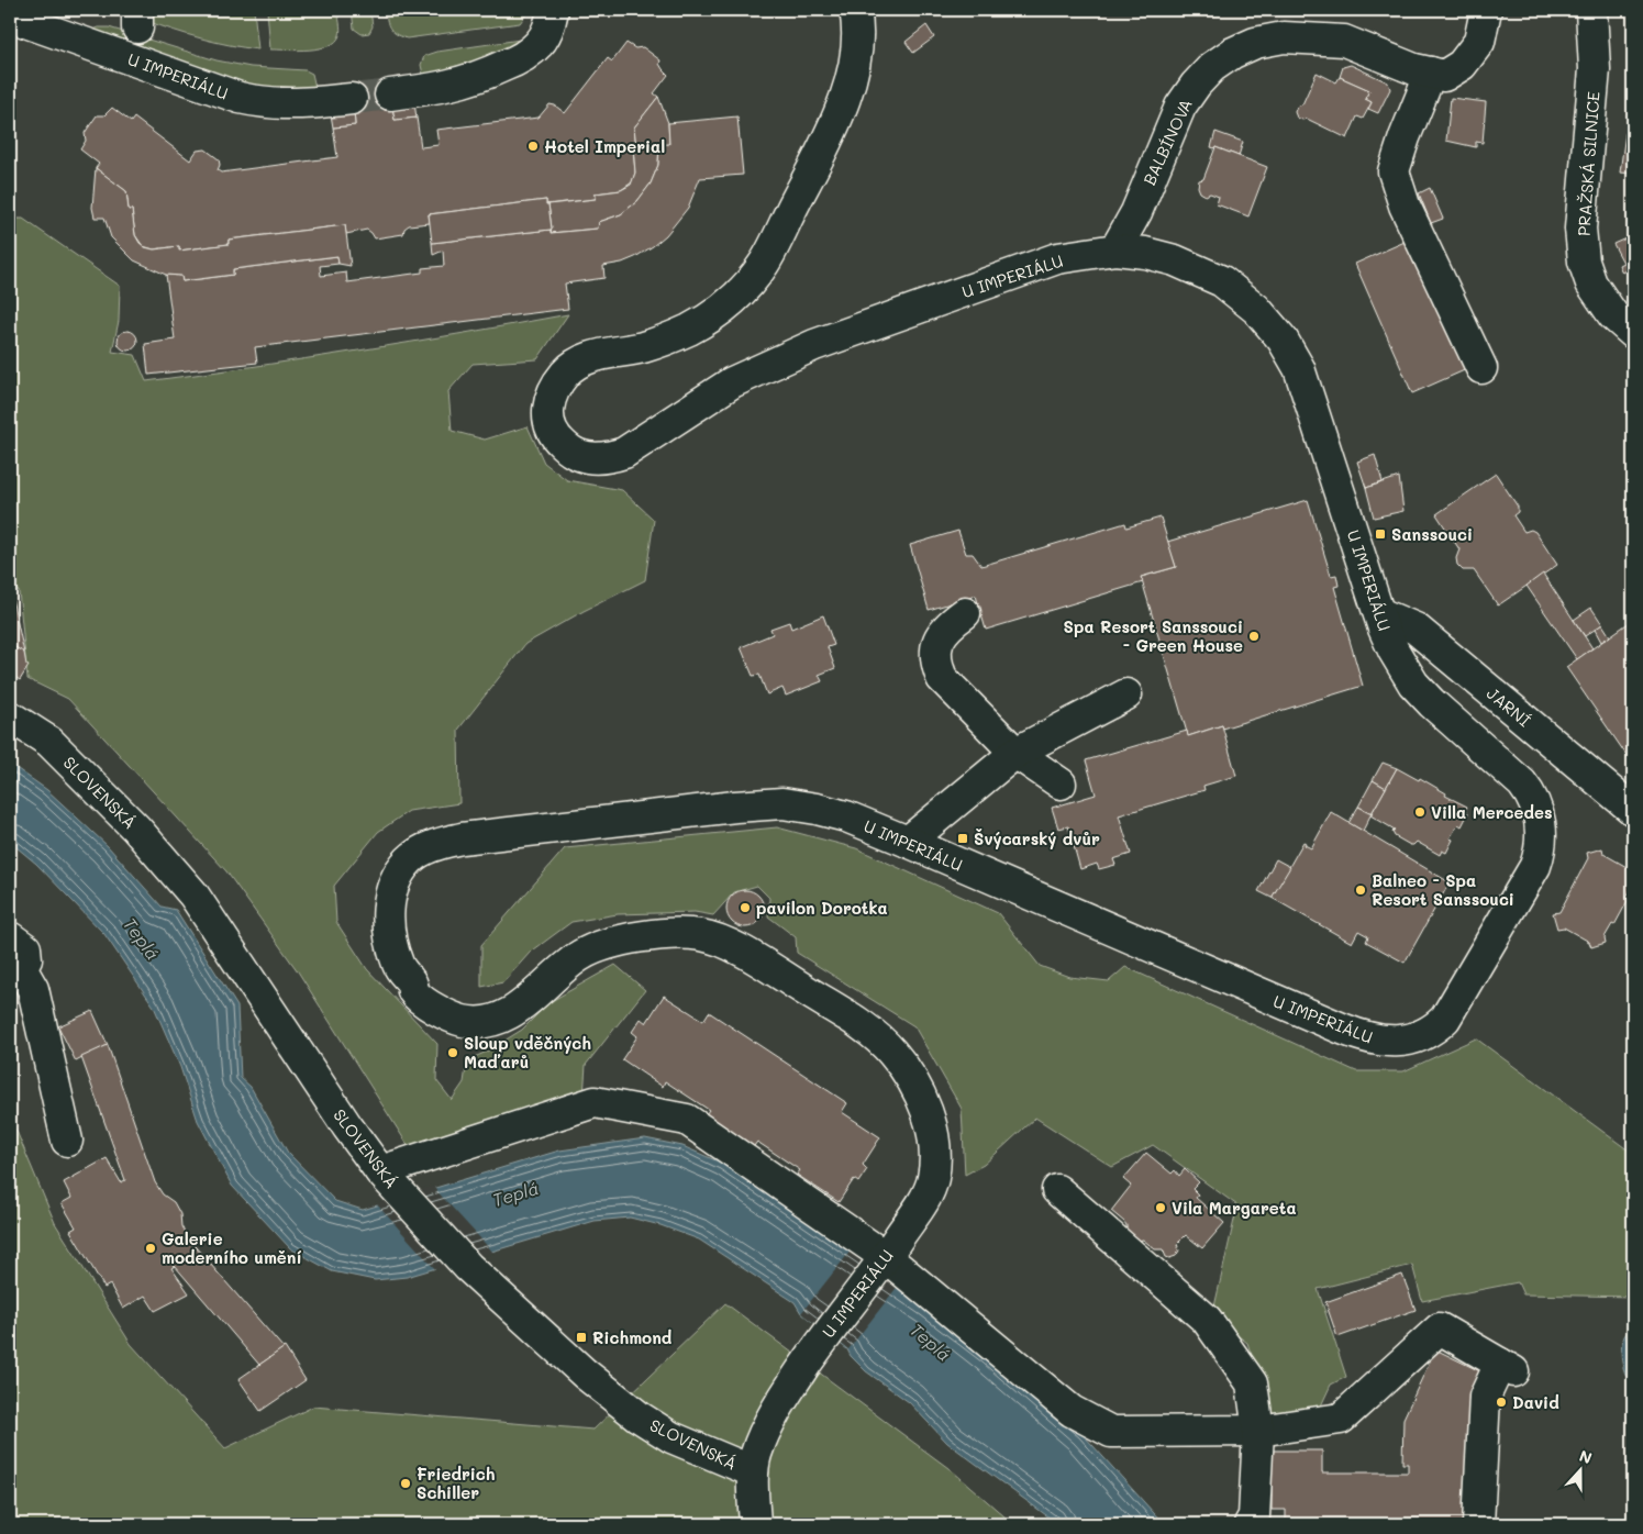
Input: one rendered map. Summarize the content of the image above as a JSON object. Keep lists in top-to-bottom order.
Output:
{
  "streets": {
    "street": [
      "U IMPERIÁLU",
      "BALBÍNOVA",
      "PRAŽSKÁ SILNICE",
      "JARNÍ",
      "SLOVENSKÁ"
    ]
  },
  "crossings": [
    ["U IMPERIÁLU", "BALBÍNOVA"],
    ["U IMPERIÁLU", "JARNÍ"],
    ["U IMPERIÁLU", "SLOVENSKÁ"]
  ],
  "water": ["Teplá"],
  "places": {
    "other": [
      "Hotel Imperial",
      "Spa Resort Sanssouci - Green House",
      "Villa Mercedes",
      "Balneo - Spa Resort Sanssouci",
      "pavilon Dorotka",
      "Sloup vděčných Maďarů",
      "Vila Margareta",
      "Galerie moderního umění",
      "David",
      "Friedrich Schiller"
    ],
    "transit": ["Sanssouci", "Švýcarský dvůr", "Richmond"]
  },
  "north": "top"
}
